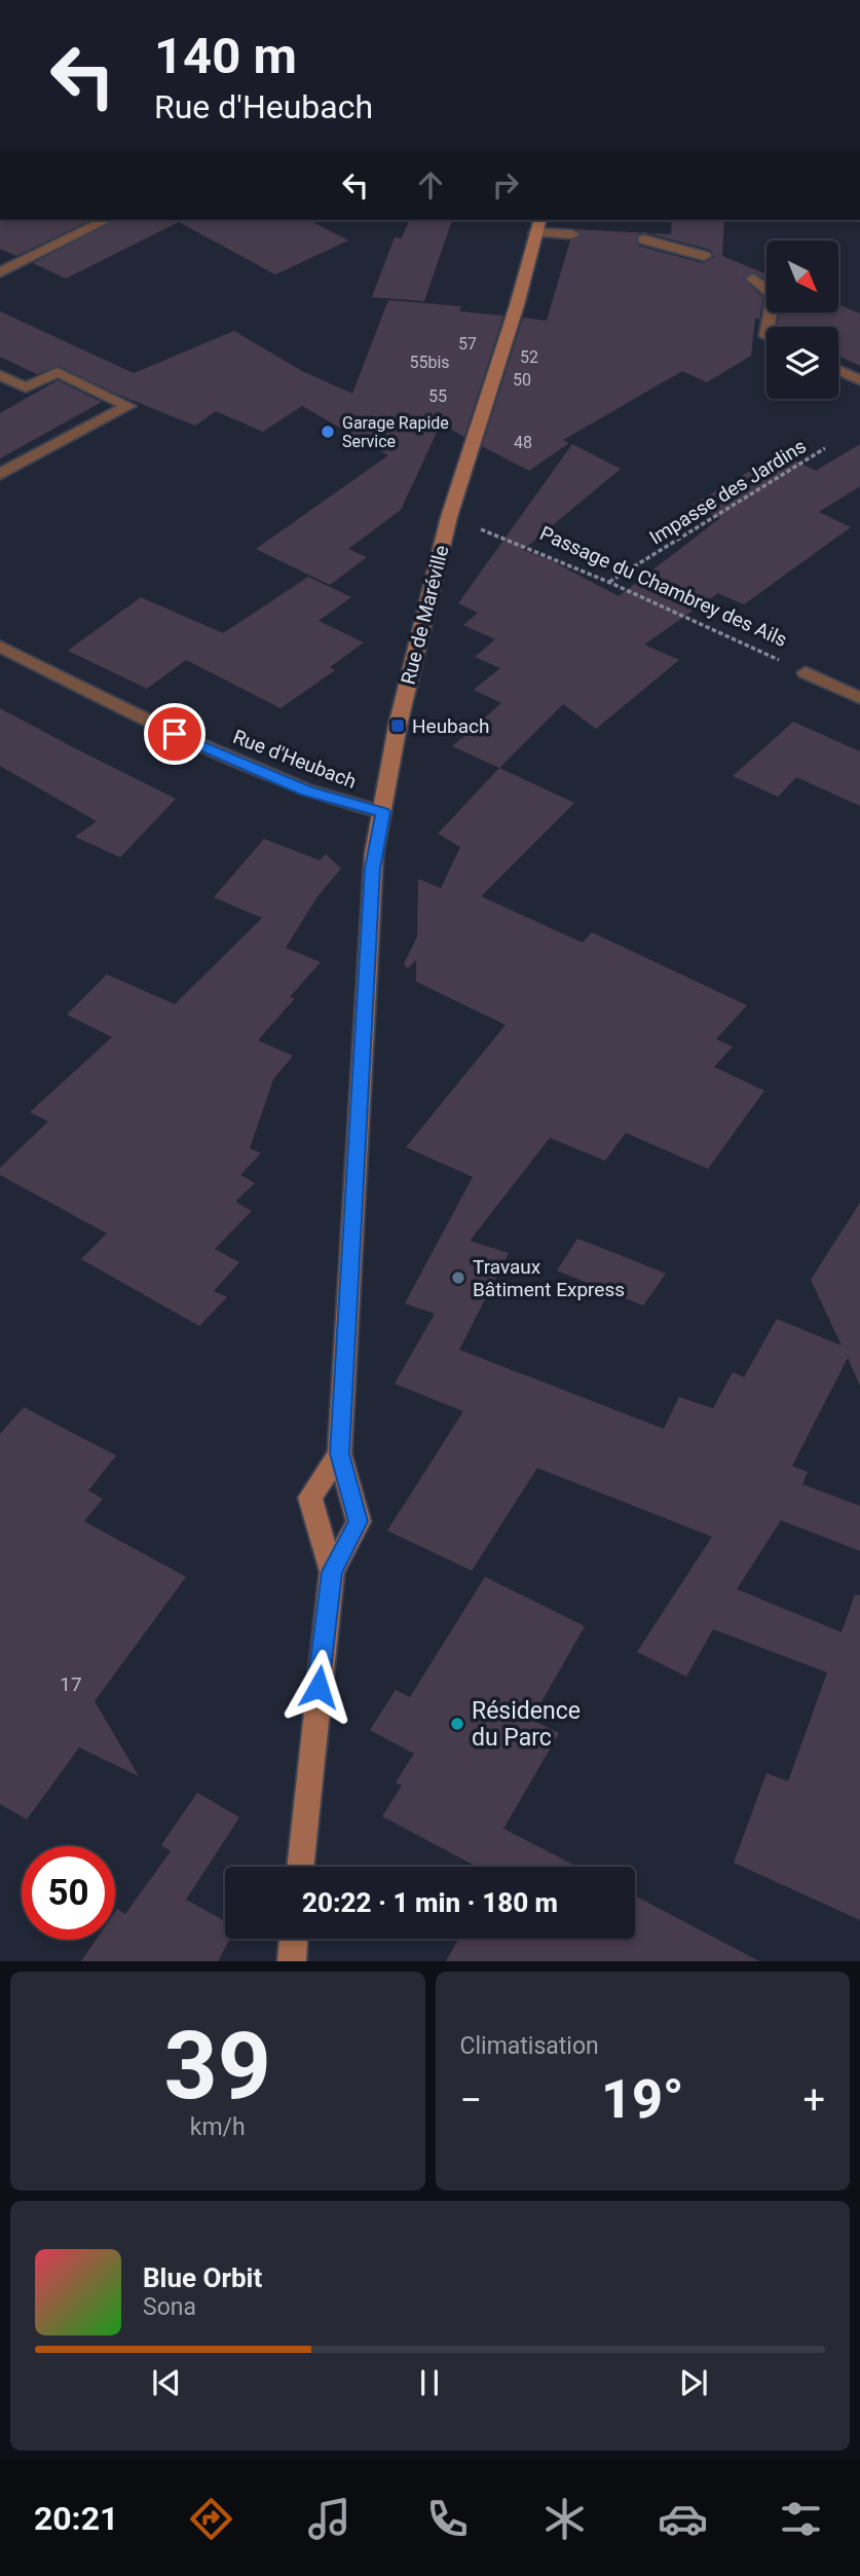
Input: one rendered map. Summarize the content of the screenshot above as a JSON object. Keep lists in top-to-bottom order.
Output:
{
  "streets": {
    "main road": ["Rue de Maréville"],
    "street": ["Rue d'Heubach"],
    "path": ["Impasse des Jardins", "Passage du Chambrey des Ails"]
  },
  "crossings": [
    ["Impasse des Jardins", "Passage du Chambrey des Ails"],
    ["Passage du Chambrey des Ails", "Rue de Maréville"],
    ["Rue de Maréville", "Rue d'Heubach"]
  ],
  "places": {
    "other": ["Garage Rapide Service", "Travaux Bâtiment Express", "Résidence du Parc"],
    "transit": ["Heubach"]
  },
  "house_numbers": [
    "57",
    "52",
    "55bis",
    "50",
    "55",
    "48",
    "17"
  ],
  "north": "bottom right",
  "page": {
    "turn": ["140 m", "Rue d'Heubach"],
    "limit": "50",
    "trip": "20:22 · 1 min · 180 m",
    "tile": [
      ["39", "km/h"],
      "Climatisation"
    ],
    "heat": ["−", "19°", "+"],
    "song": ["Blue Orbit", "Sona"],
    "tabs": "20:21"
  }
}
